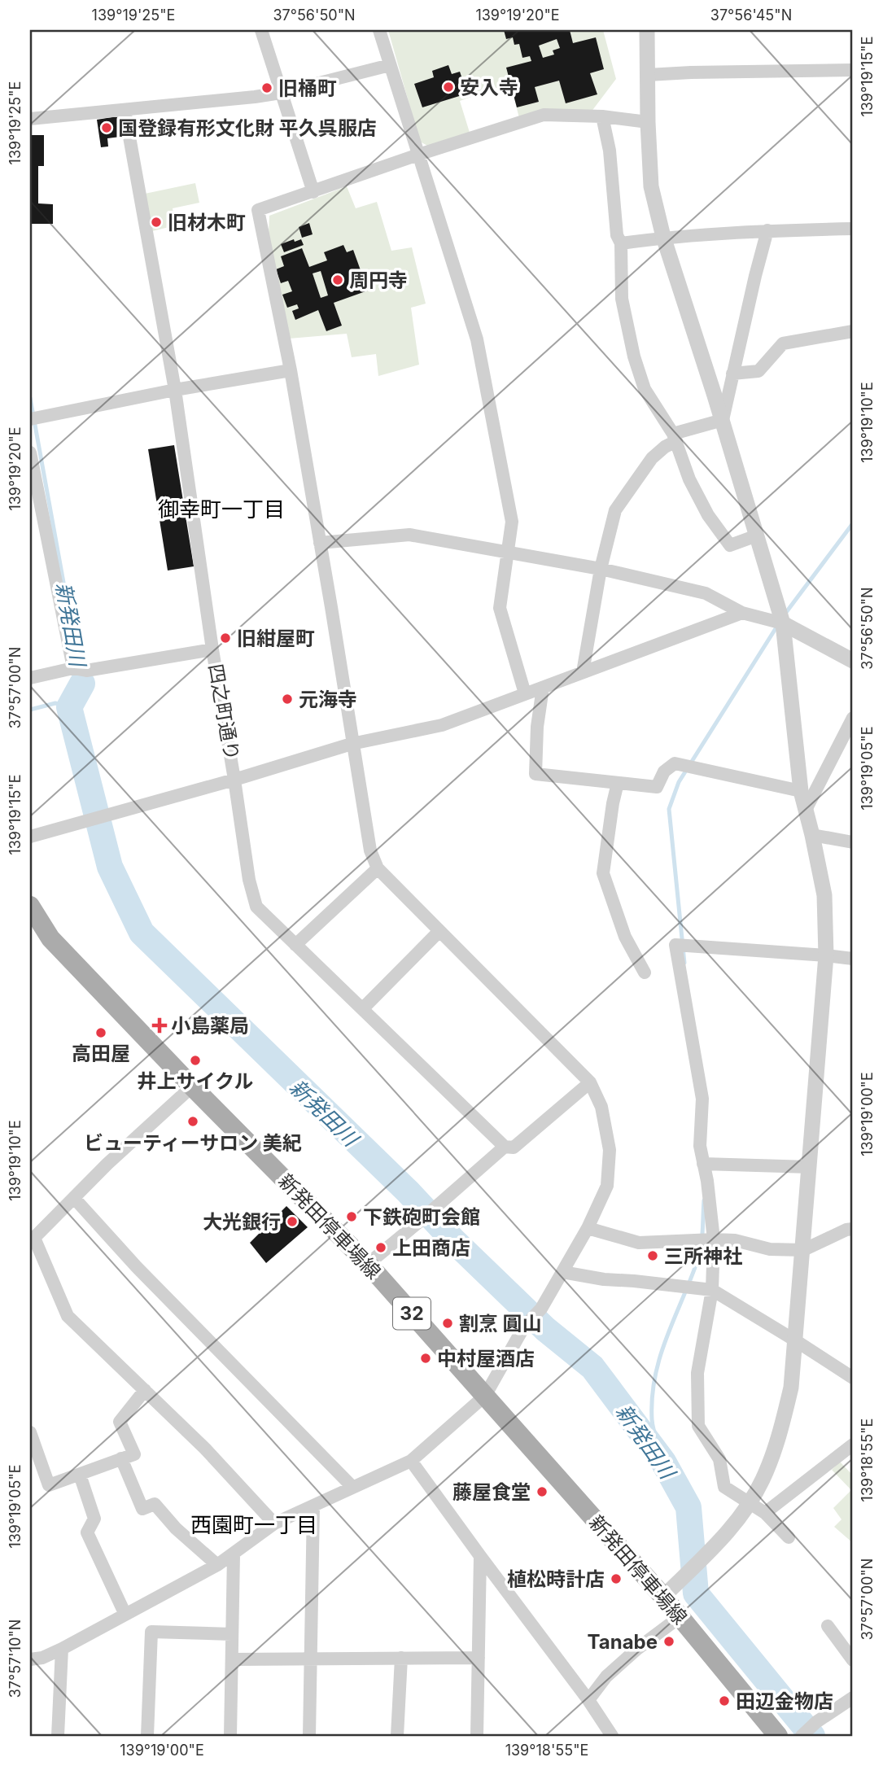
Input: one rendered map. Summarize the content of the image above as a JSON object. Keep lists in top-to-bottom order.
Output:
{
  "streets": {
    "main road": ["新発田停車場線", "32"],
    "street": ["四之町通り"]
  },
  "districts": ["御幸町一丁目", "西園町一丁目"],
  "water": ["新発田川"],
  "places": {
    "other": [
      "安入寺",
      "旧桶町",
      "国登録有形文化財 平久呉服店",
      "旧材木町",
      "周円寺",
      "旧紺屋町",
      "元海寺",
      "高田屋",
      "井上サイクル",
      "ビューティーサロン 美紀",
      "下鉄砲町会館",
      "大光銀行",
      "上田商店",
      "三所神社",
      "割烹 圓山",
      "中村屋酒店",
      "藤屋食堂",
      "植松時計店",
      "Tanabe",
      "田辺金物店"
    ],
    "health": ["小島薬局"]
  },
  "coordinates": [
    "139°19'25\"E",
    "37°56'50\"N",
    "139°19'20\"E",
    "37°56'45\"N",
    "139°19'15\"E",
    "139°19'10\"E",
    "37°57'00\"N",
    "139°19'05\"E",
    "139°19'00\"E",
    "139°18'55\"E",
    "37°57'10\"N"
  ]
}
